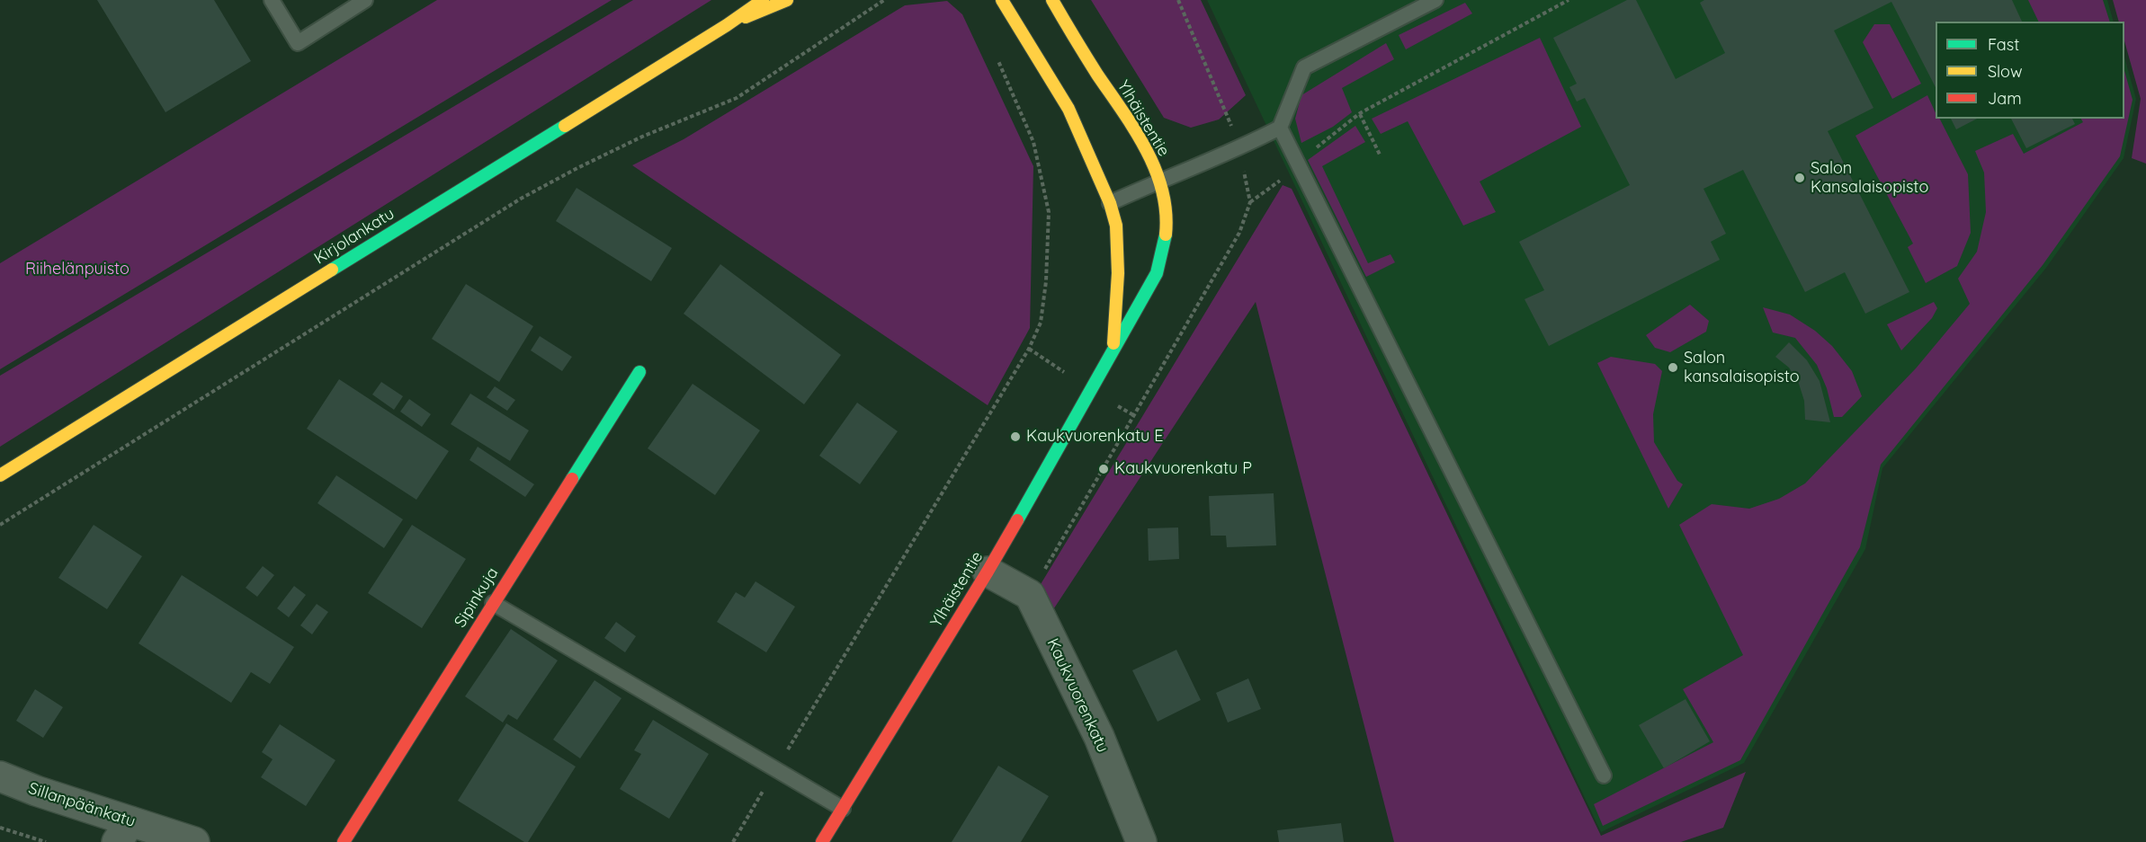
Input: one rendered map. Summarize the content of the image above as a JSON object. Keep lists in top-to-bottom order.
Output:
{
  "streets": {
    "street": [
      "Ylhäistentie",
      "Kirjolankatu",
      "Sipinkuja",
      "Kaukvuorenkatu",
      "Sillanpäänkatu"
    ]
  },
  "crossings": [
    ["Ylhäistentie", "Kaukvuorenkatu"]
  ],
  "parks": ["Riihelänpuisto"],
  "places": [
    "Salon Kansalaisopisto",
    "Salon kansalaisopisto",
    "Kaukvuorenkatu E",
    "Kaukvuorenkatu P"
  ],
  "legend": ["Fast", "Slow", "Jam"]
}
